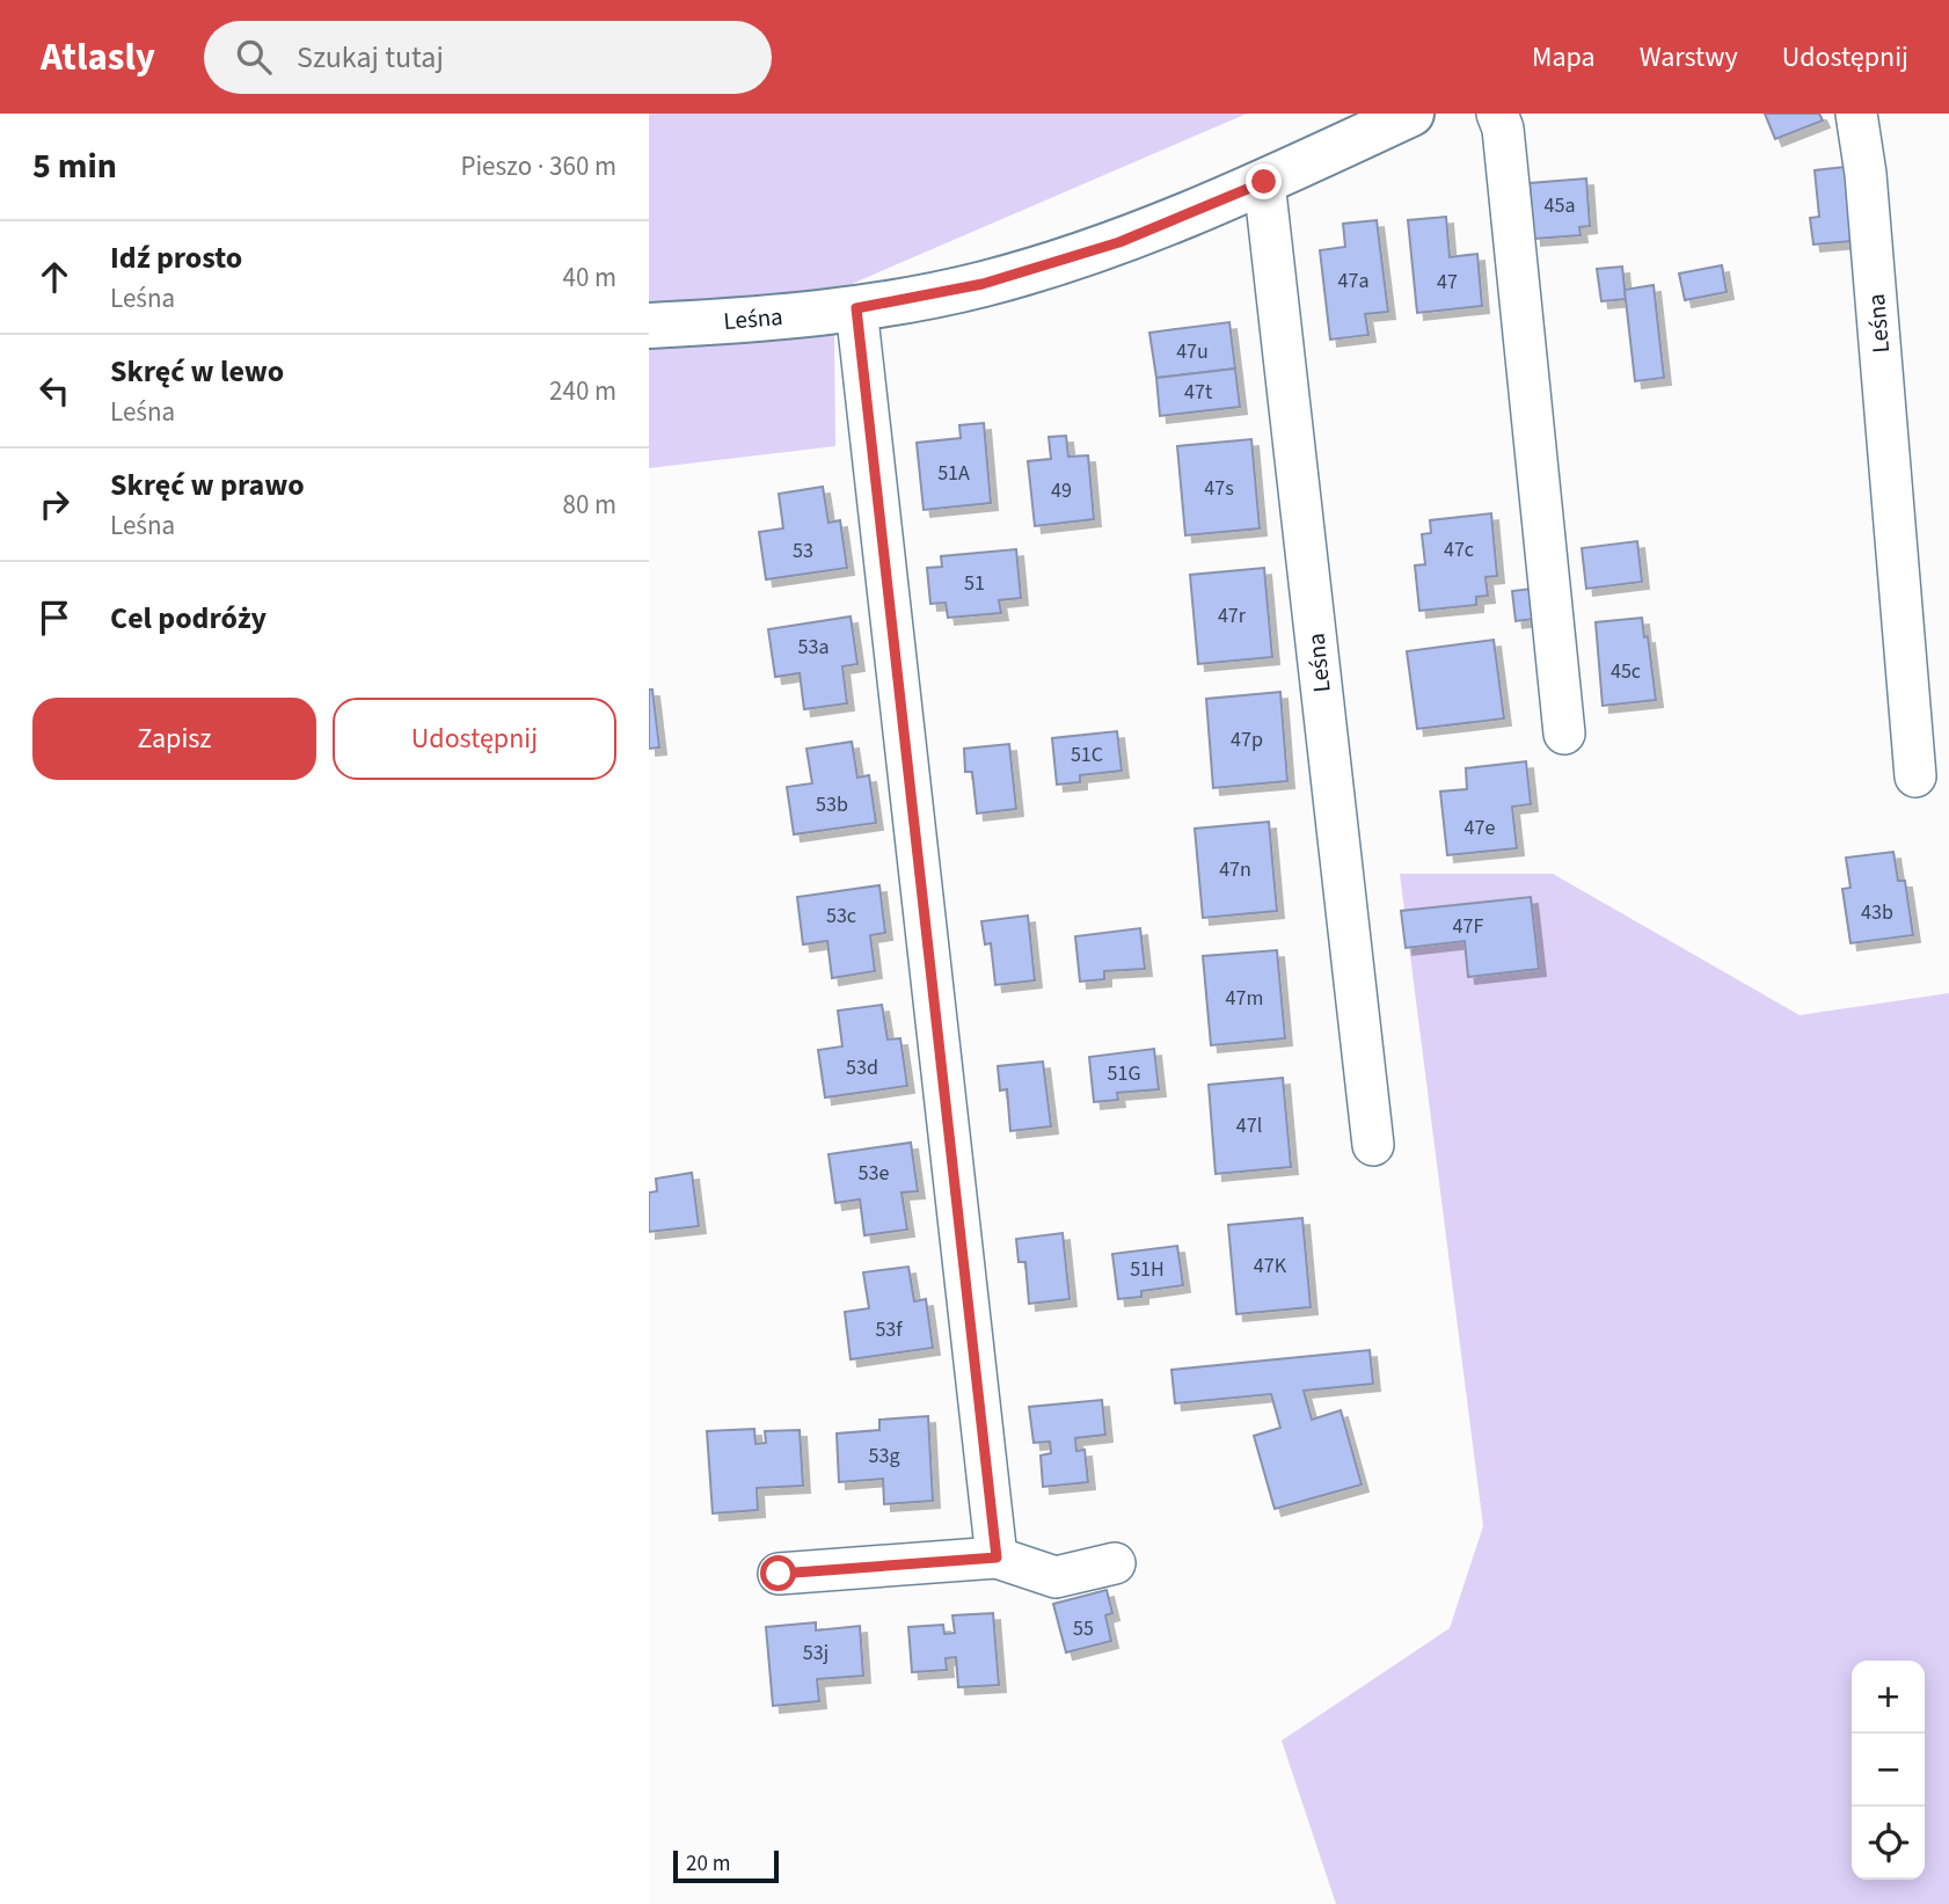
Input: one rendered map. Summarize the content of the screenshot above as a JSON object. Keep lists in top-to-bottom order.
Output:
{
  "streets": {
    "street": ["Leśna"]
  },
  "house_numbers": [
    "45a",
    "47a",
    "47",
    "47u",
    "47t",
    "51A",
    "47s",
    "49",
    "47c",
    "53",
    "51",
    "47r",
    "53a",
    "45c",
    "47p",
    "51C",
    "53b",
    "47e",
    "47n",
    "43b",
    "53c",
    "47F",
    "47m",
    "53d",
    "51G",
    "47l",
    "53e",
    "47K",
    "51H",
    "53f",
    "53g",
    "55",
    "53j"
  ],
  "scale_bar": "20 m",
  "page": {
    "header": "Atlasly",
    "search": "Szukaj tutaj",
    "nav": ["Mapa", "Warstwy", "Udostępnij"],
    "heading": ["5 min", "Pieszo · 360 m"],
    "list": [
      ["Idź prosto", "Leśna", "40 m"],
      ["Skręć w lewo", "Leśna", "240 m"],
      ["Skręć w prawo", "Leśna", "80 m"],
      "Cel podróży"
    ],
    "buttons": ["Zapisz", "Udostępnij"],
    "map_buttons": ["+", "−"],
    "scale": "20 m"
  }
}
